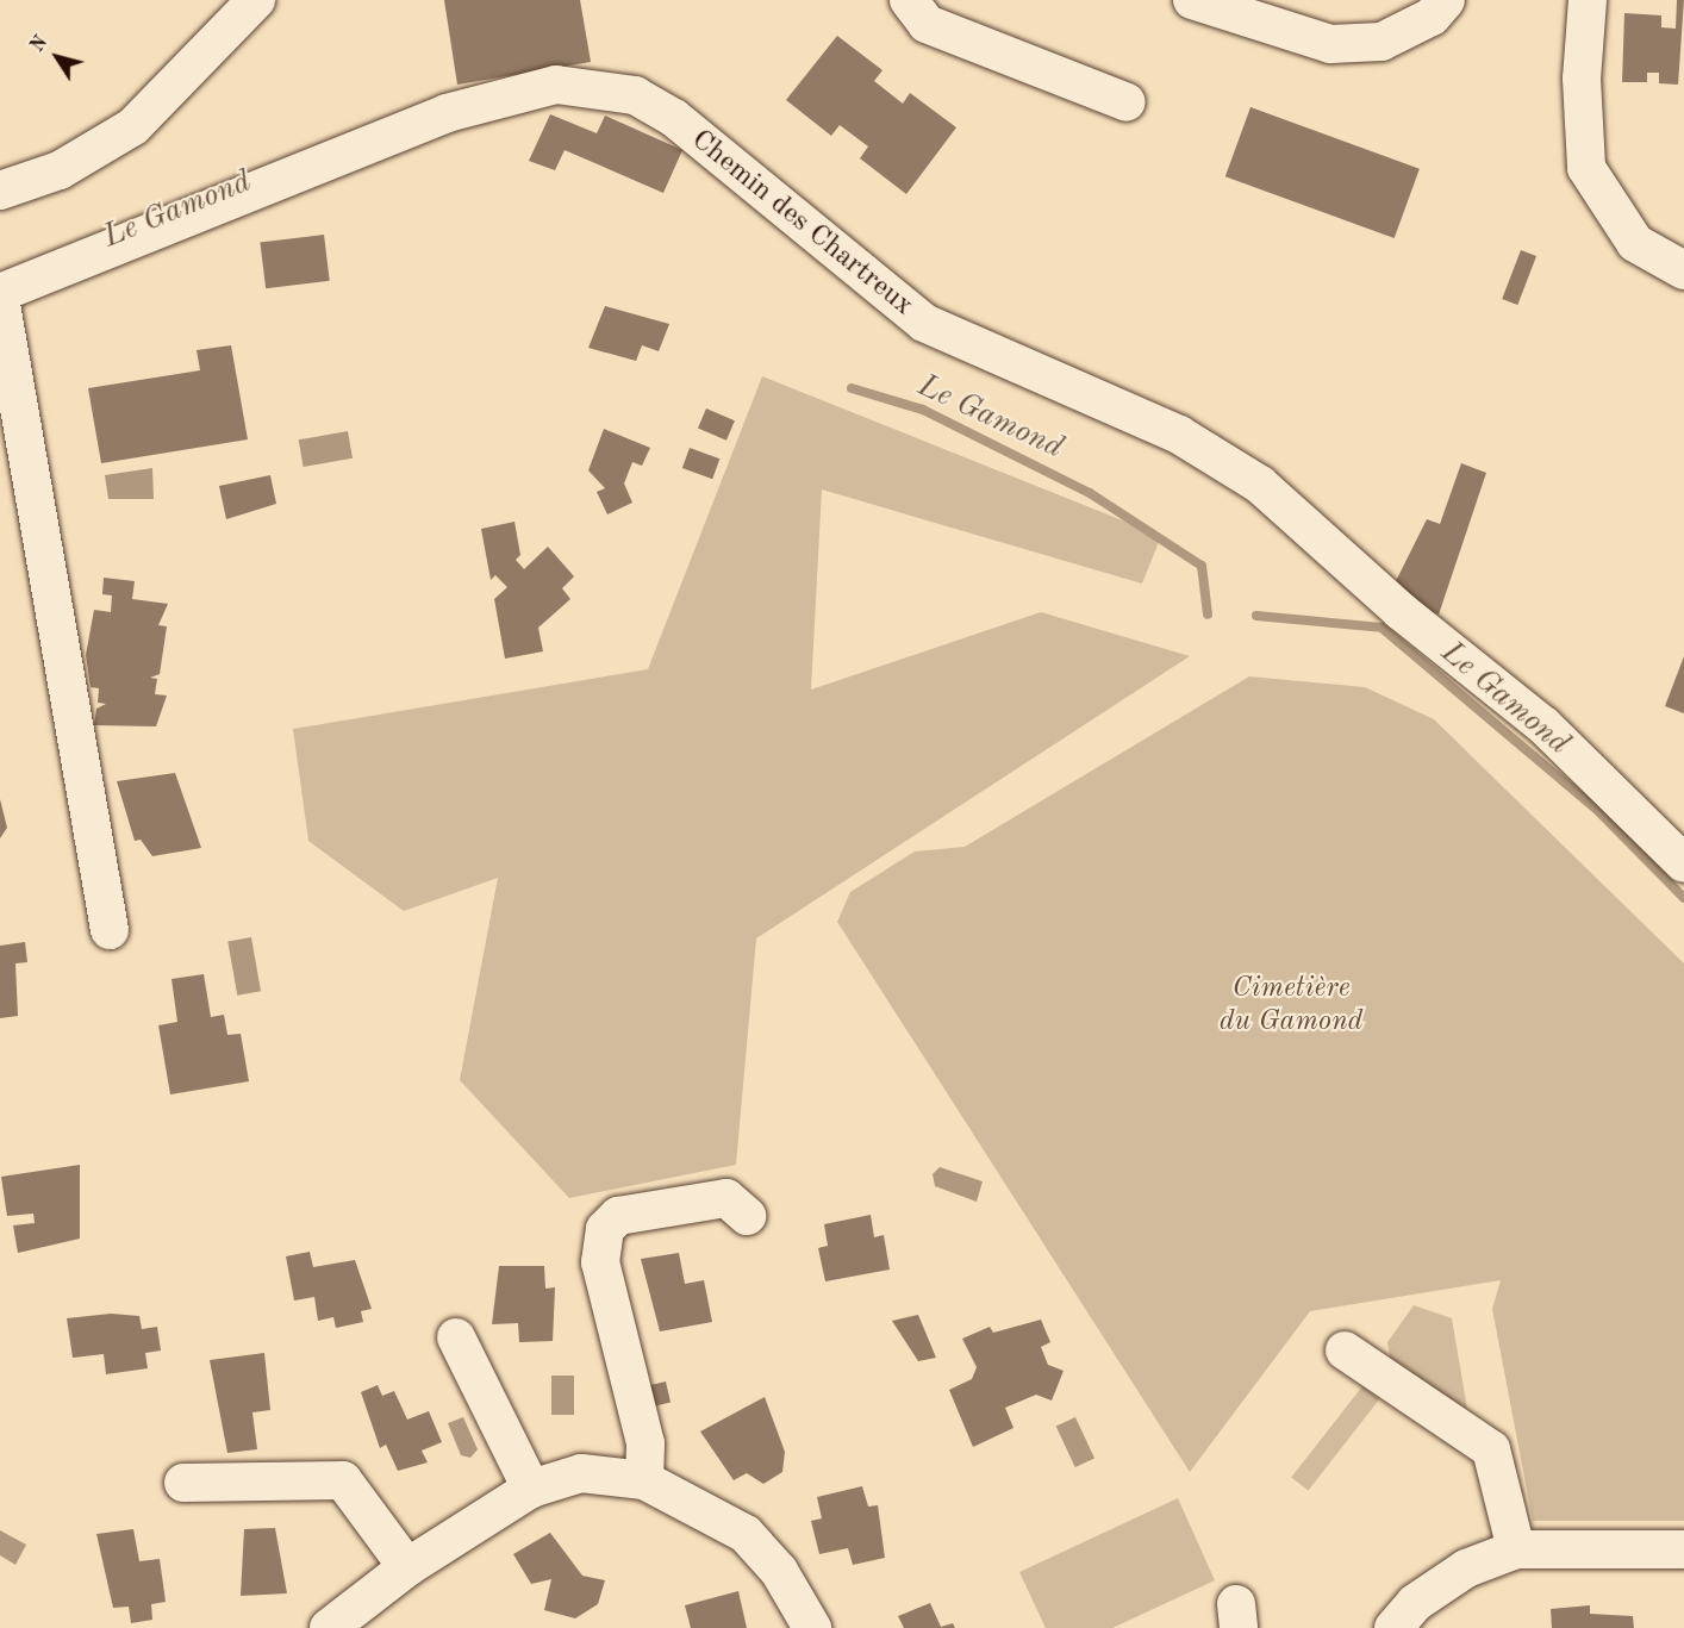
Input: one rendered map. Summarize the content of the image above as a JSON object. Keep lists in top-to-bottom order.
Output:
{
  "streets": {
    "street": ["Chemin des Chartreux"]
  },
  "water": ["Le Gamond"],
  "parks": ["Cimetière du Gamond"],
  "north": "top left"
}
